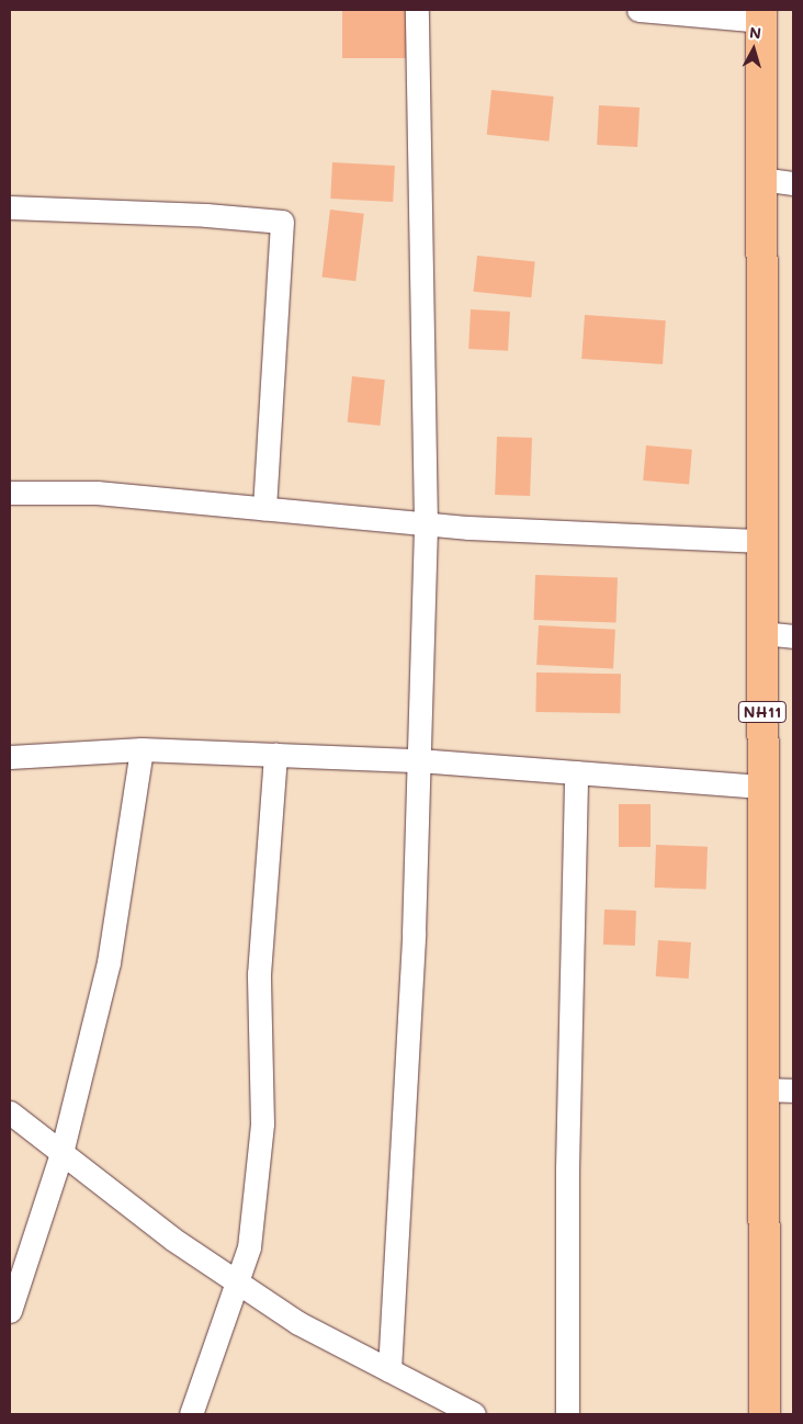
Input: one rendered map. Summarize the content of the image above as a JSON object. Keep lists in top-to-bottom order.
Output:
{
  "streets": {
    "highway": ["NH11"]
  },
  "north": "top"
}
